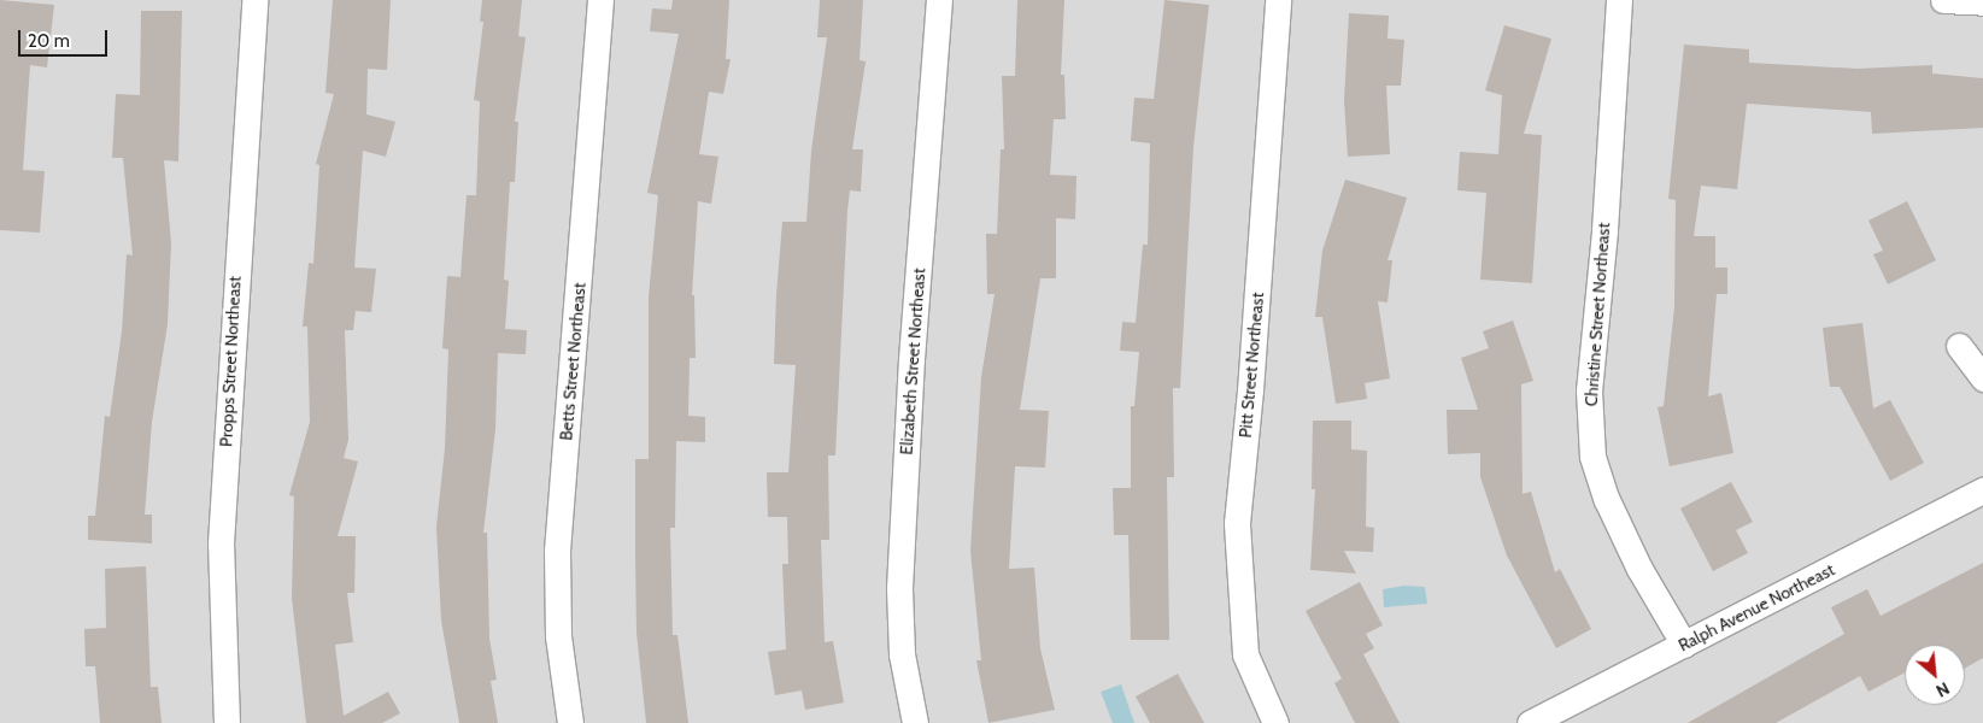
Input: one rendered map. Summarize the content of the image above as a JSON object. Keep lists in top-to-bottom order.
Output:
{
  "streets": {
    "street": [
      "Christine Street Northeast",
      "Propps Street Northeast",
      "Betts Street Northeast",
      "Elizabeth Street Northeast",
      "Pitt Street Northeast",
      "Ralph Avenue Northeast"
    ]
  },
  "crossings": [
    ["Christine Street Northeast", "Ralph Avenue Northeast"]
  ],
  "scale_bar": "20 m",
  "north": "bottom right"
}
